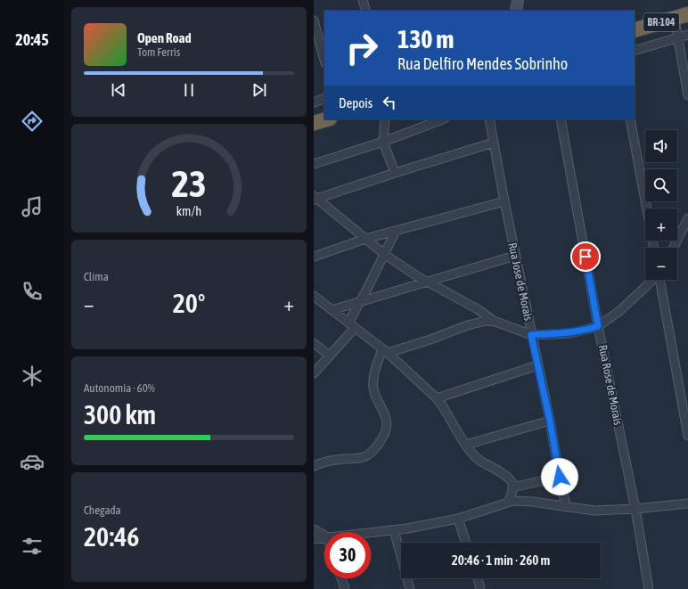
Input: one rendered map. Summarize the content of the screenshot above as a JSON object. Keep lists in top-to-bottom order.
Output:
{
  "streets": {
    "highway": ["BR-104"],
    "street": ["Rua Jose de Morais", "Rua Rose de Morais"]
  },
  "page": {
    "tabs": "20:45",
    "turn": ["130 m", "Rua Delfiro Mendes Sobrinho"],
    "song": ["Open Road", "Tom Ferris"],
    "then": "Depois",
    "map_buttons": ["+", "−"],
    "tile": [
      "Clima",
      ["Autonomia · 60%", "300 km"],
      ["Chegada", "20:46"]
    ],
    "heat": ["−", "20°", "+"],
    "limit": "30",
    "trip": "20:46 · 1 min · 260 m",
    "gauge": ["23", "km/h"]
  }
}
